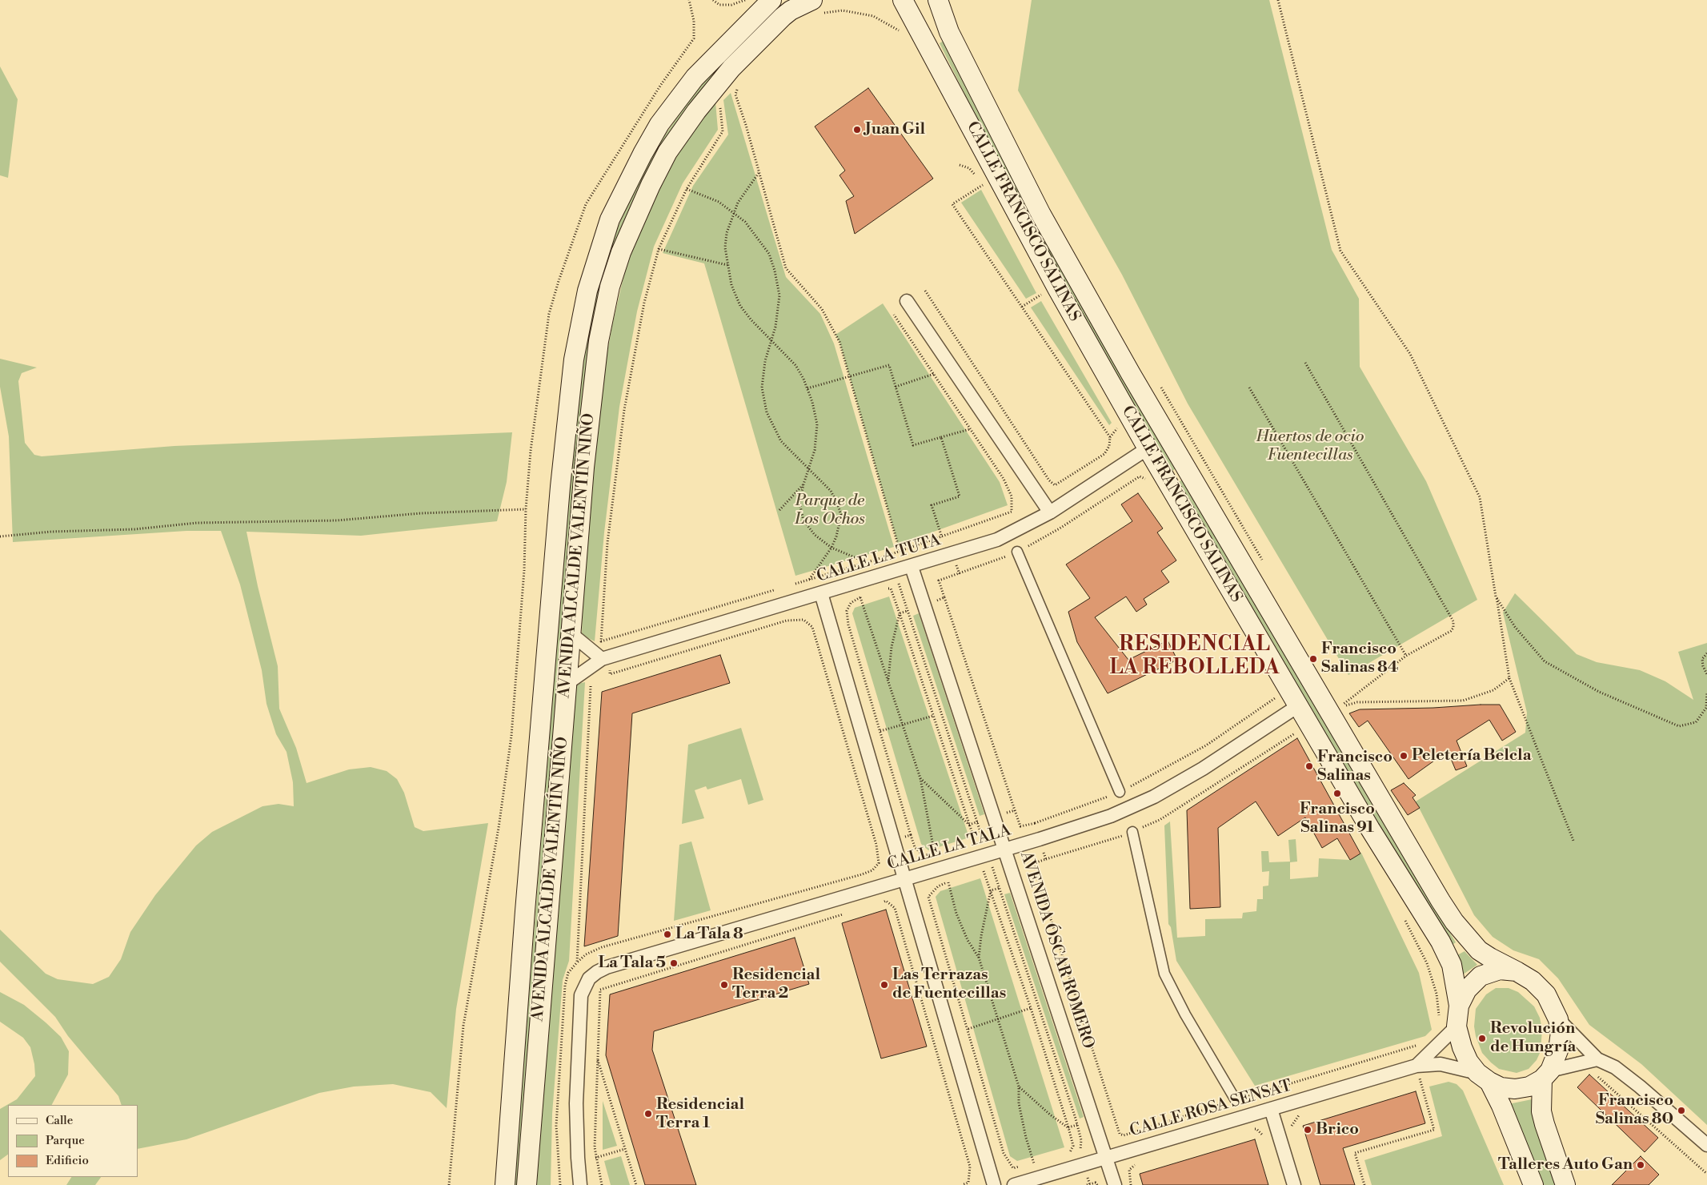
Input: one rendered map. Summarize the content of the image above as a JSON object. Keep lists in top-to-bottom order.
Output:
{
  "streets": {
    "main road": ["CALLE FRANCISCO SALINAS", "AVENIDA ALCALDE VALENTÍN NIÑO"],
    "street": [
      "CALLE LA TUTA",
      "CALLE LA TALA",
      "AVENIDA ÓSCAR ROMERO",
      "CALLE ROSA SENSAT"
    ]
  },
  "crossings": [
    ["CALLE FRANCISCO SALINAS", "CALLE LA TUTA"],
    ["CALLE FRANCISCO SALINAS", "CALLE LA TALA"],
    ["CALLE FRANCISCO SALINAS", "CALLE ROSA SENSAT"],
    ["AVENIDA ALCALDE VALENTÍN NIÑO", "CALLE LA TUTA"],
    ["CALLE LA TUTA", "AVENIDA ÓSCAR ROMERO"],
    ["CALLE LA TALA", "AVENIDA ÓSCAR ROMERO"],
    ["AVENIDA ÓSCAR ROMERO", "CALLE ROSA SENSAT"]
  ],
  "districts": ["RESIDENCIAL LA REBOLLEDA"],
  "parks": ["Huertos de ocio Fuentecillas", "Parque de Los Ochos"],
  "places": [
    "Juan Gil",
    "Francisco Salinas 84",
    "Peletería Belcla",
    "Francisco Salinas",
    "Francisco Salinas 91",
    "La Tala 8",
    "La Tala 5",
    "Residencial Terra 2",
    "Las Terrazas de Fuentecillas",
    "Revolución de Hungría",
    "Francisco Salinas 80",
    "Residencial Terra 1",
    "Brico",
    "Talleres Auto Gan"
  ],
  "legend": ["Calle", "Parque", "Edificio"]
}
